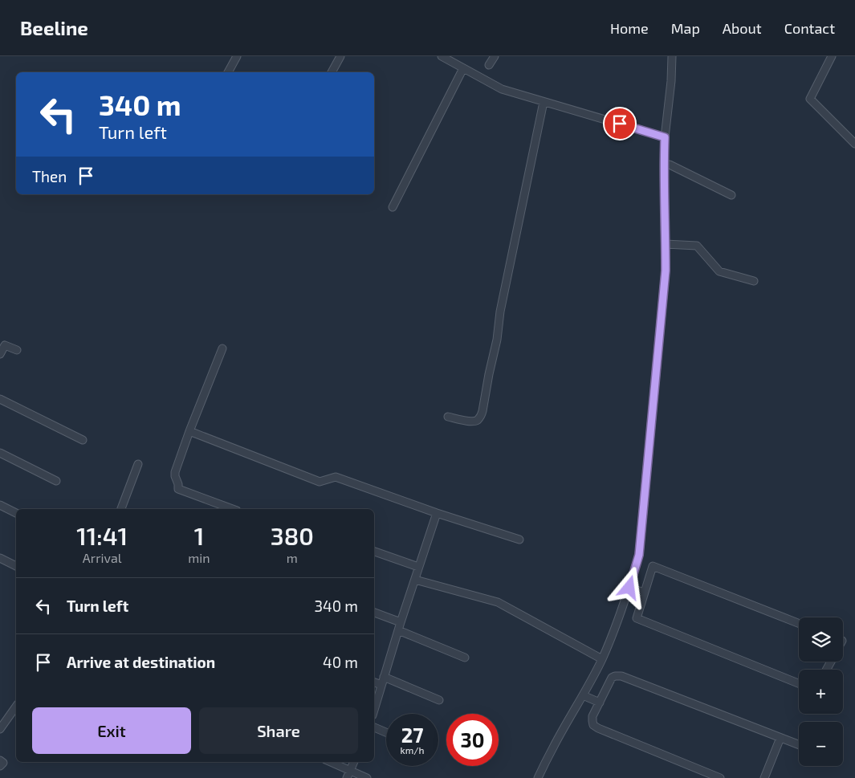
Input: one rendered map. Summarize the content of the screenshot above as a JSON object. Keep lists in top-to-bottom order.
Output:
{
  "page": {
    "header": "Beeline",
    "nav": [
      "Home",
      "Map",
      "About",
      "Contact"
    ],
    "turn": ["340 m", "Turn left"],
    "then": "Then",
    "eta": [
      "11:41",
      "Arrival",
      "1",
      "min",
      "380",
      "m"
    ],
    "list": [
      {
        "name": "Turn left",
        "value": "340 m"
      },
      {
        "name": "Arrive at destination",
        "value": "40 m"
      }
    ],
    "map_buttons": ["+", "−"],
    "buttons": ["Exit", "Share"],
    "speed": "27 km/h",
    "limit": "30"
  }
}
